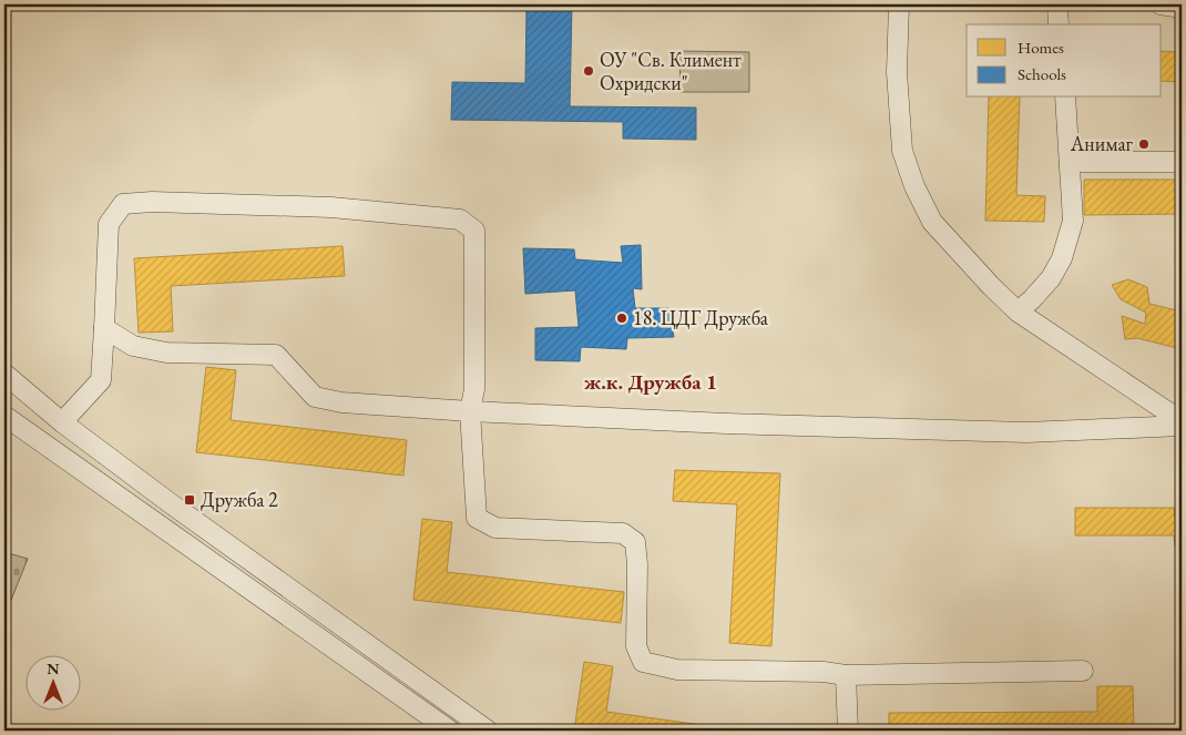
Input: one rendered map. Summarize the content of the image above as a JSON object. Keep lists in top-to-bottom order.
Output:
{
  "districts": ["ж.к. Дружба 1"],
  "places": {
    "other": ["ОУ \"Св. Климент Охридски\"", "Анимаг", "18. ЦДГ Дружба"],
    "transit": ["Дружба 2"]
  },
  "legend": ["Homes", "Schools"],
  "north": "top"
}
